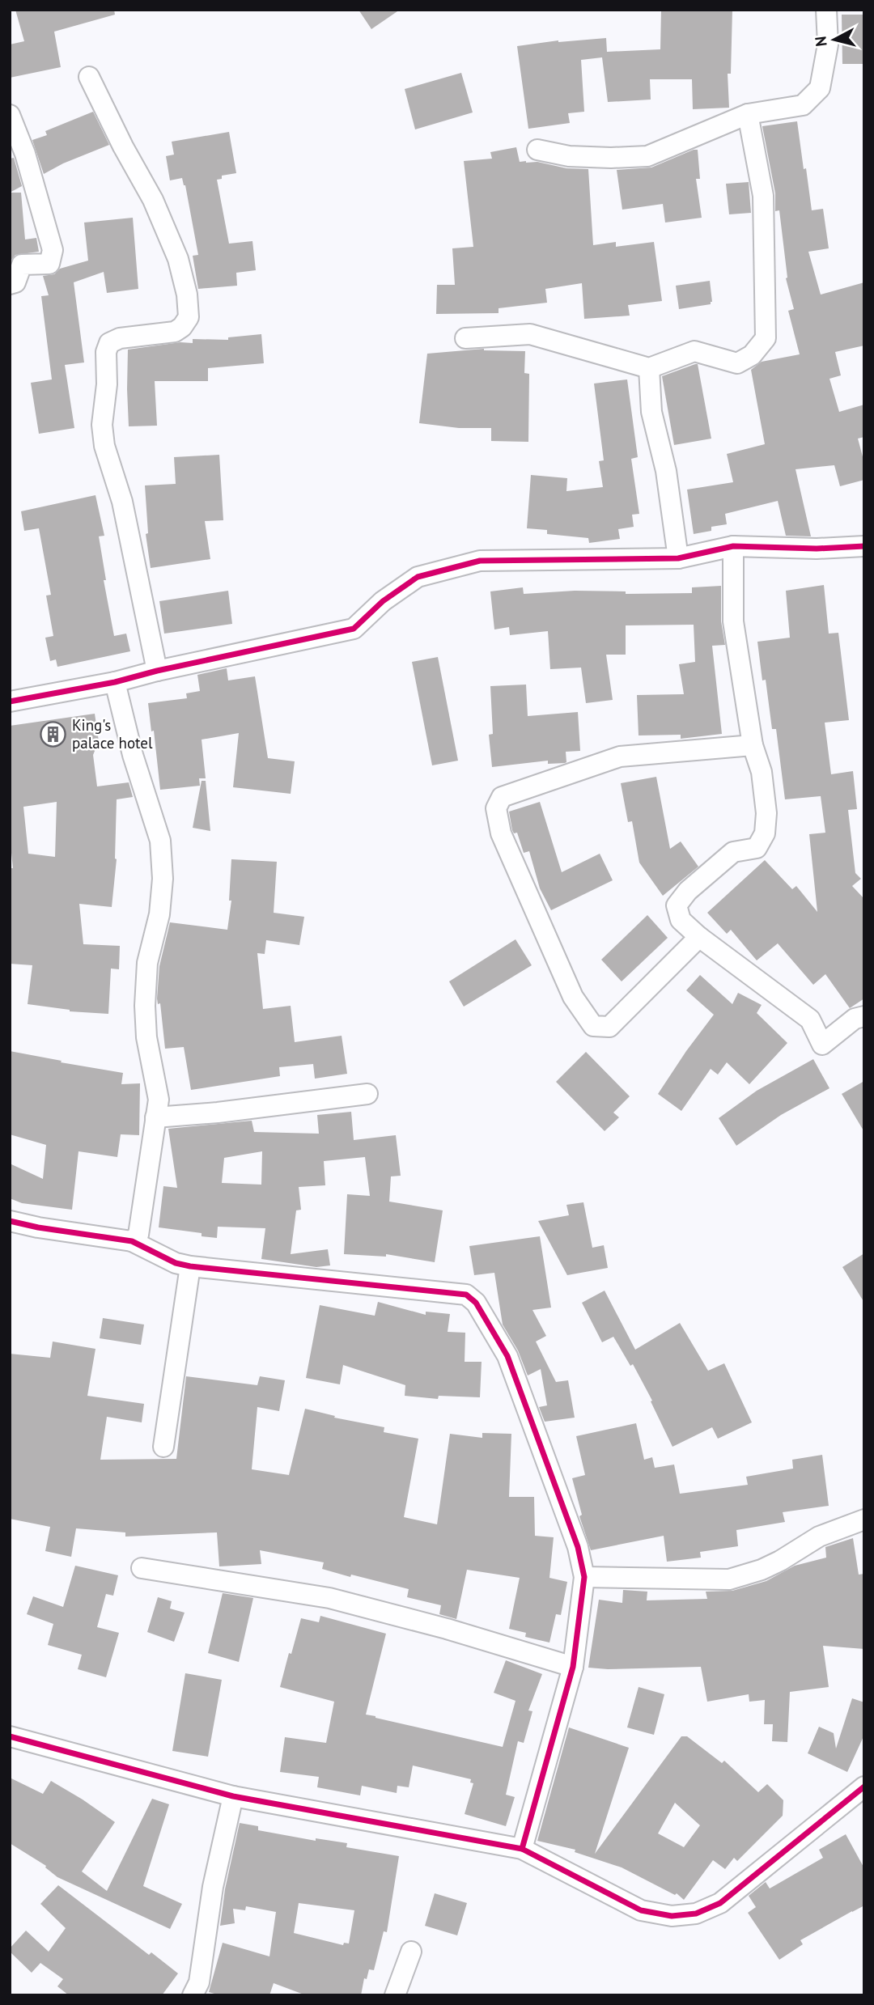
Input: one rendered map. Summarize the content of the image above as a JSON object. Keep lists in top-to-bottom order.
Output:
{
  "places": {
    "building": ["King's palace hotel"]
  },
  "north": "left"
}
